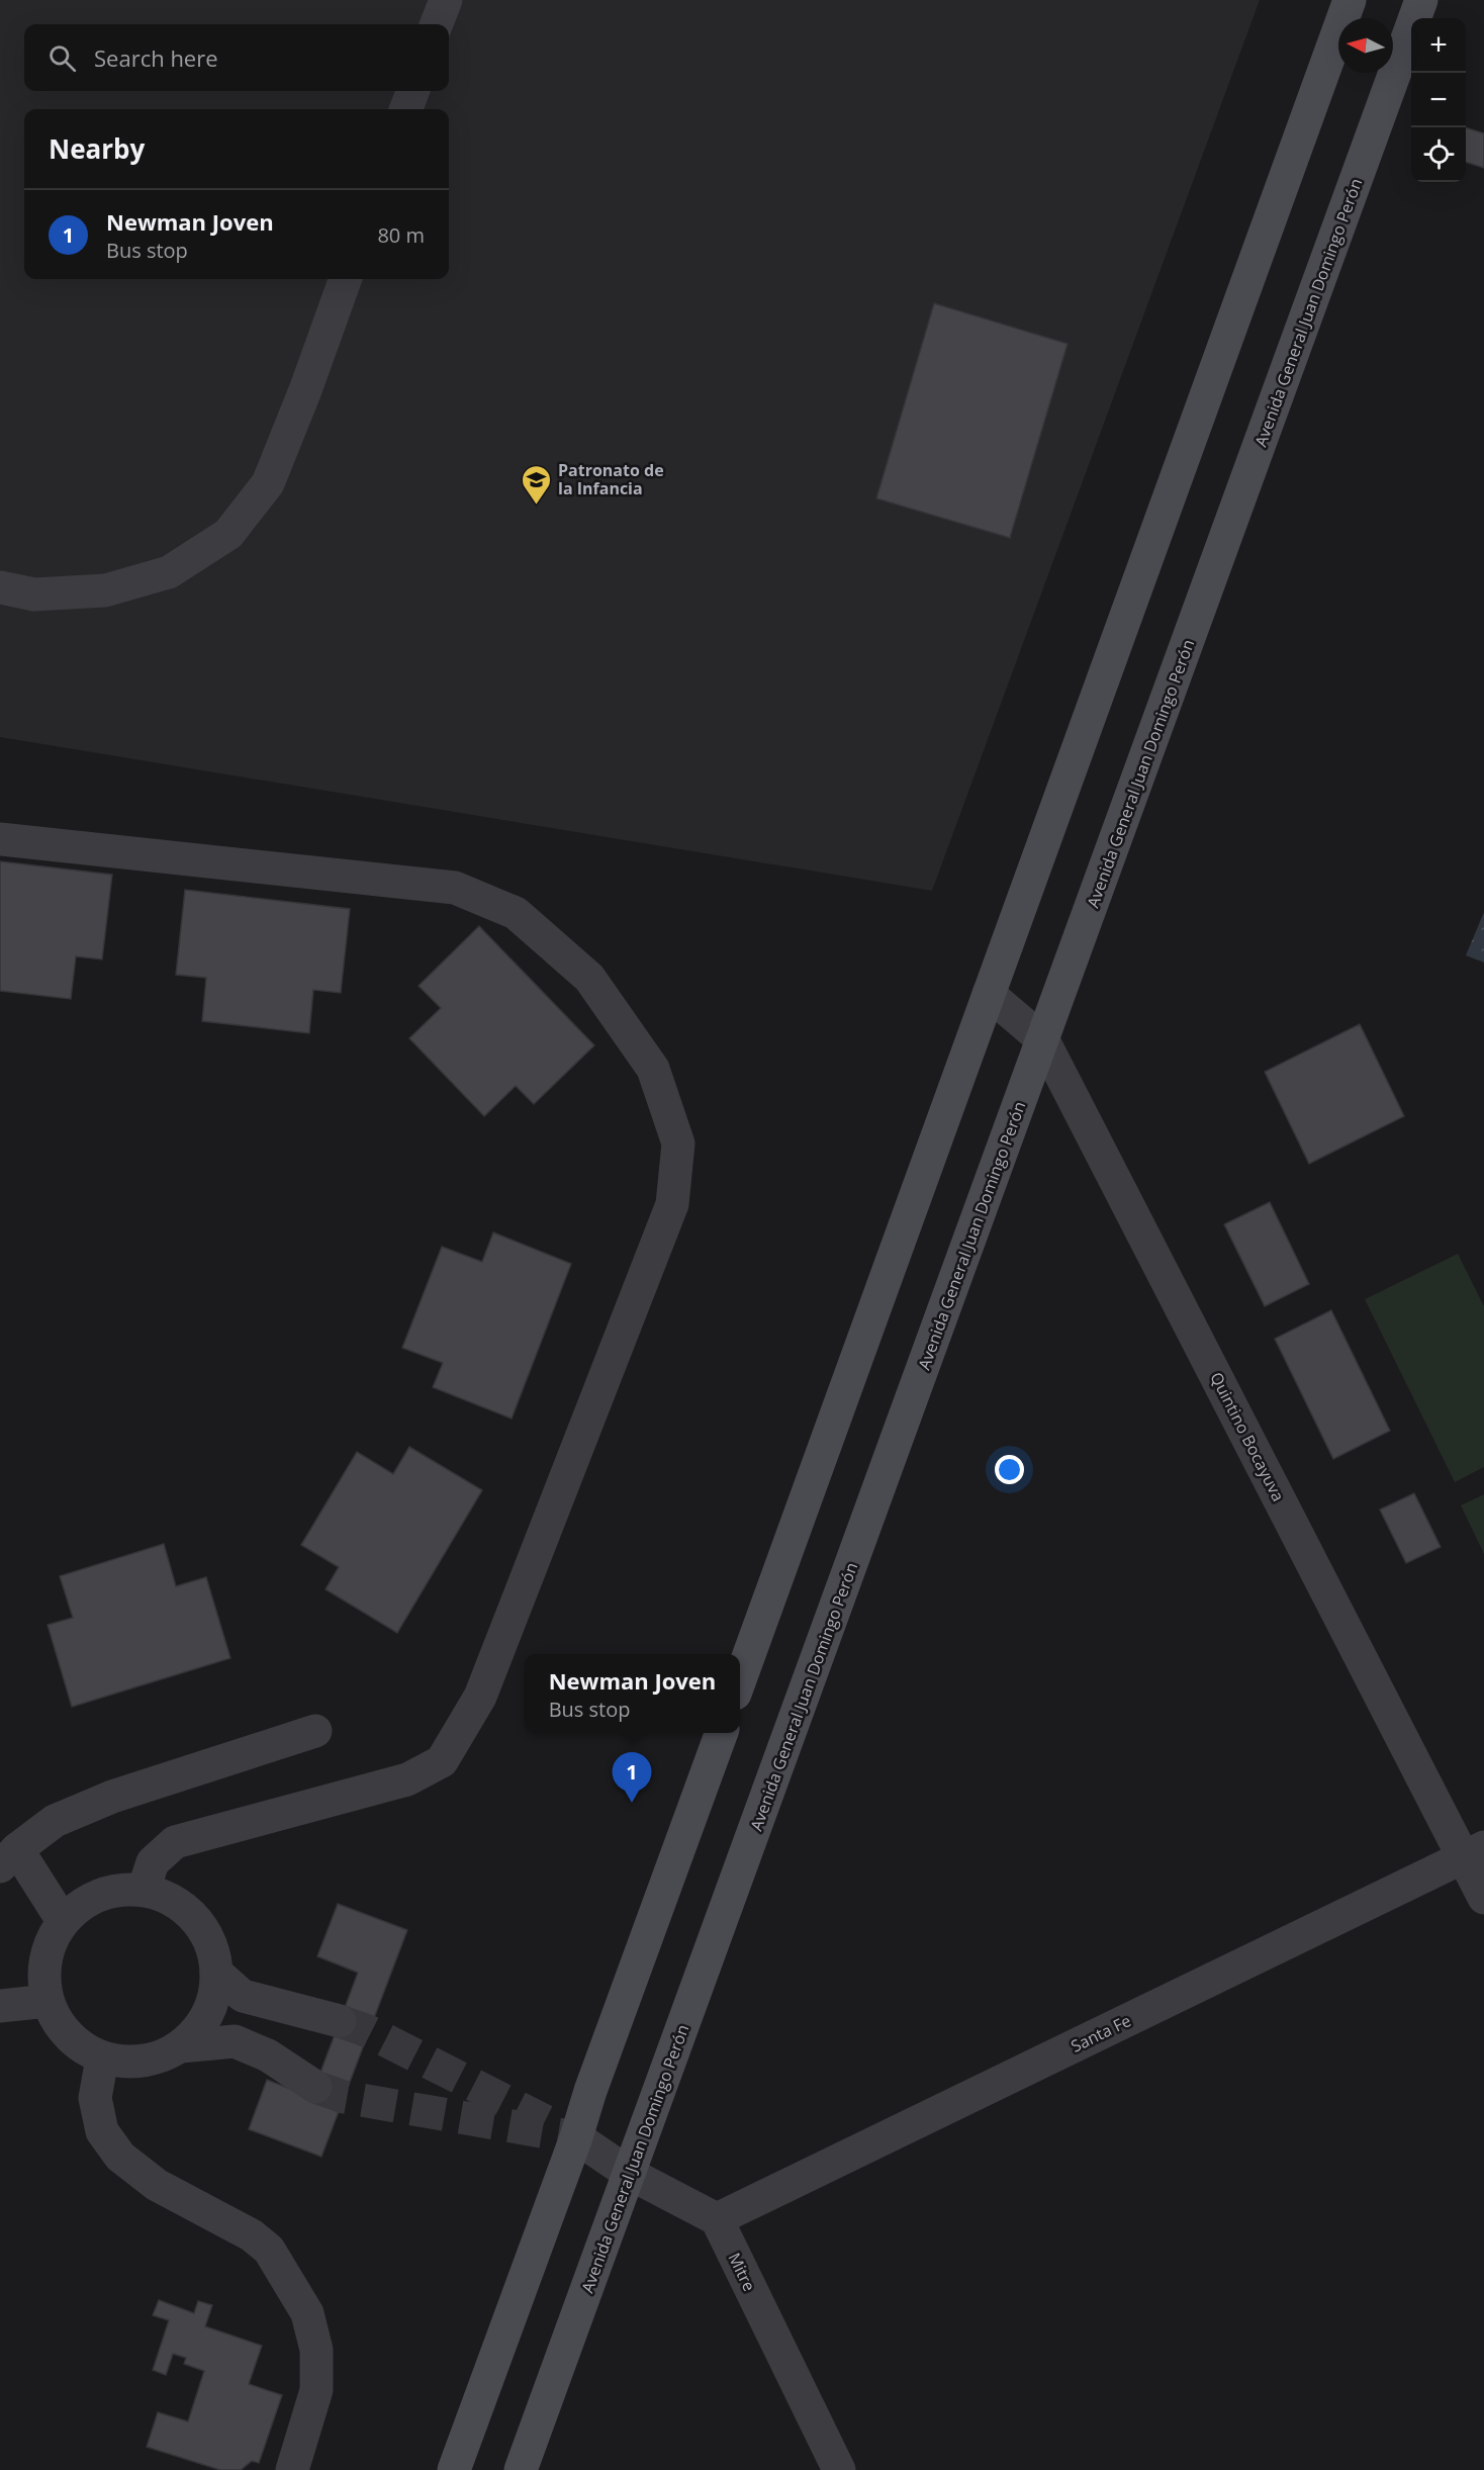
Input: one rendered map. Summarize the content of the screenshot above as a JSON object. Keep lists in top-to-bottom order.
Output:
{
  "streets": {
    "main road": ["Avenida General Juan Domingo Perón"],
    "street": ["Quintino Bocayuva", "Santa Fe", "Mitre"]
  },
  "crossings": [
    ["Avenida General Juan Domingo Perón", "Quintino Bocayuva"],
    ["Quintino Bocayuva", "Santa Fe"],
    ["Santa Fe", "Mitre"]
  ],
  "places": {
    "school or university": ["Patronato de la Infancia"]
  },
  "north": "left",
  "page": {
    "map_buttons": ["+", "−"],
    "search": "Search here",
    "heading": "Nearby",
    "list": [
      {
        "mark": "1",
        "name": "Newman Joven",
        "note": "Bus stop",
        "value": "80 m"
      }
    ],
    "popup": ["Newman Joven", "Bus stop"],
    "pins": "1"
  }
}
